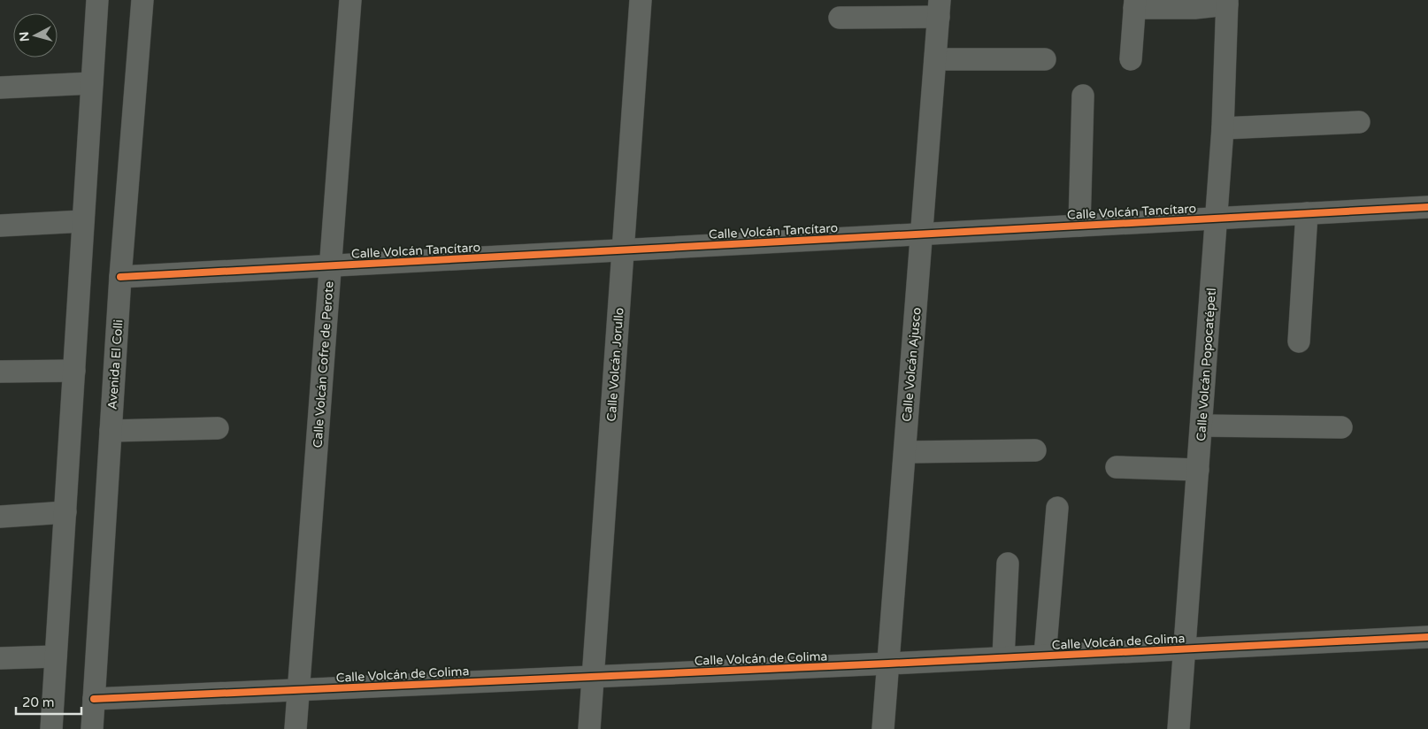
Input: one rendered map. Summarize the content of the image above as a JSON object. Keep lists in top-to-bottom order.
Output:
{
  "streets": {
    "street": [
      "Calle Volcán Tancítaro",
      "Avenida El Colli",
      "Calle Volcán Cofre de Perote",
      "Calle Volcán Jorullo",
      "Calle Volcán Ajusco",
      "Calle Volcán Popocatépetl",
      "Calle Volcán de Colima"
    ]
  },
  "crossings": [
    ["Calle Volcán Tancítaro", "Avenida El Colli"],
    ["Calle Volcán Tancítaro", "Calle Volcán Cofre de Perote"],
    ["Calle Volcán Tancítaro", "Calle Volcán Jorullo"],
    ["Calle Volcán Tancítaro", "Calle Volcán Ajusco"],
    ["Calle Volcán Tancítaro", "Calle Volcán Popocatépetl"],
    ["Avenida El Colli", "Calle Volcán de Colima"],
    ["Calle Volcán Cofre de Perote", "Calle Volcán de Colima"],
    ["Calle Volcán Jorullo", "Calle Volcán de Colima"],
    ["Calle Volcán Ajusco", "Calle Volcán de Colima"],
    ["Calle Volcán Popocatépetl", "Calle Volcán de Colima"]
  ],
  "scale_bar": "20 m",
  "north": "left"
}
